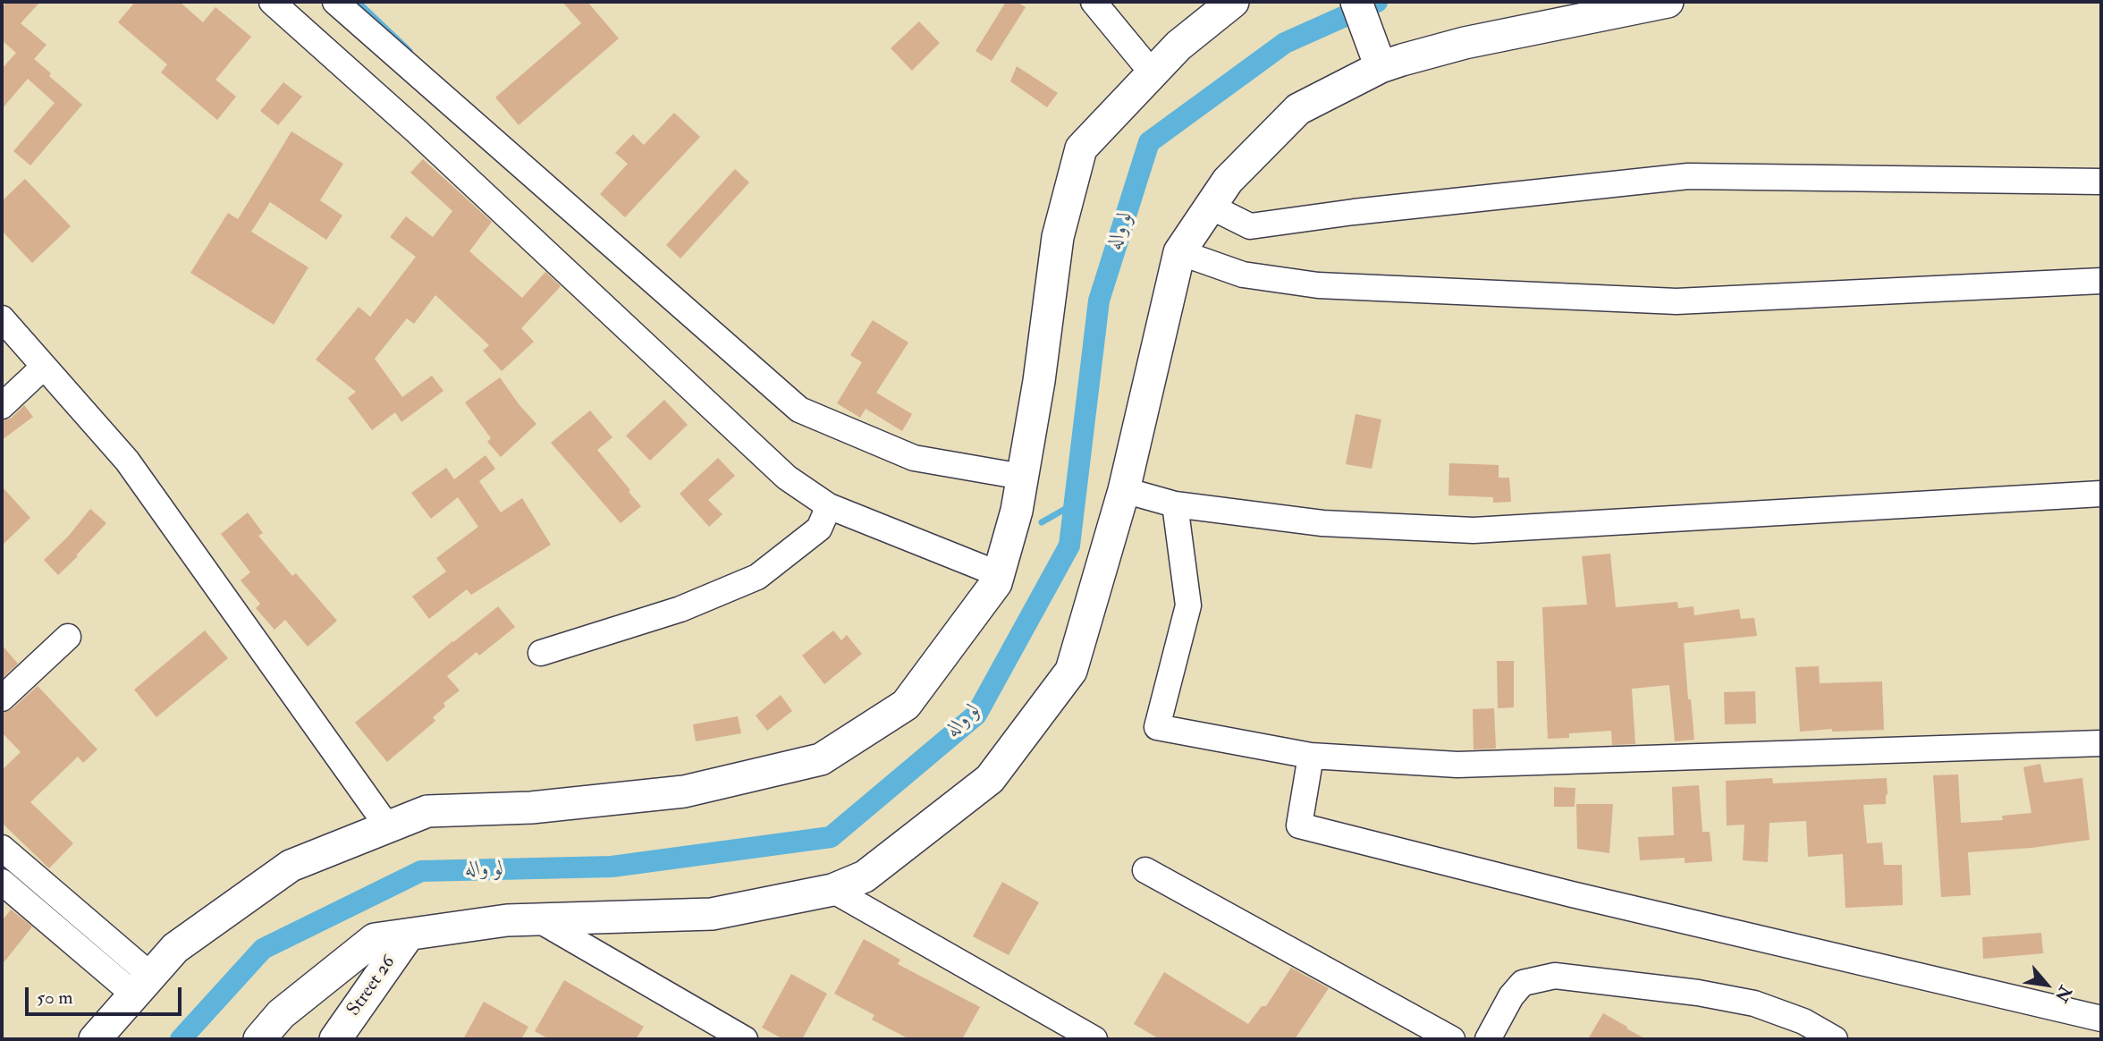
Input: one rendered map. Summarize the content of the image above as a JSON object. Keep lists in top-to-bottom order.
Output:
{
  "streets": {
    "street": ["Street 26"]
  },
  "water": ["لو واله"],
  "scale_bar": "50 m",
  "north": "bottom right"
}
